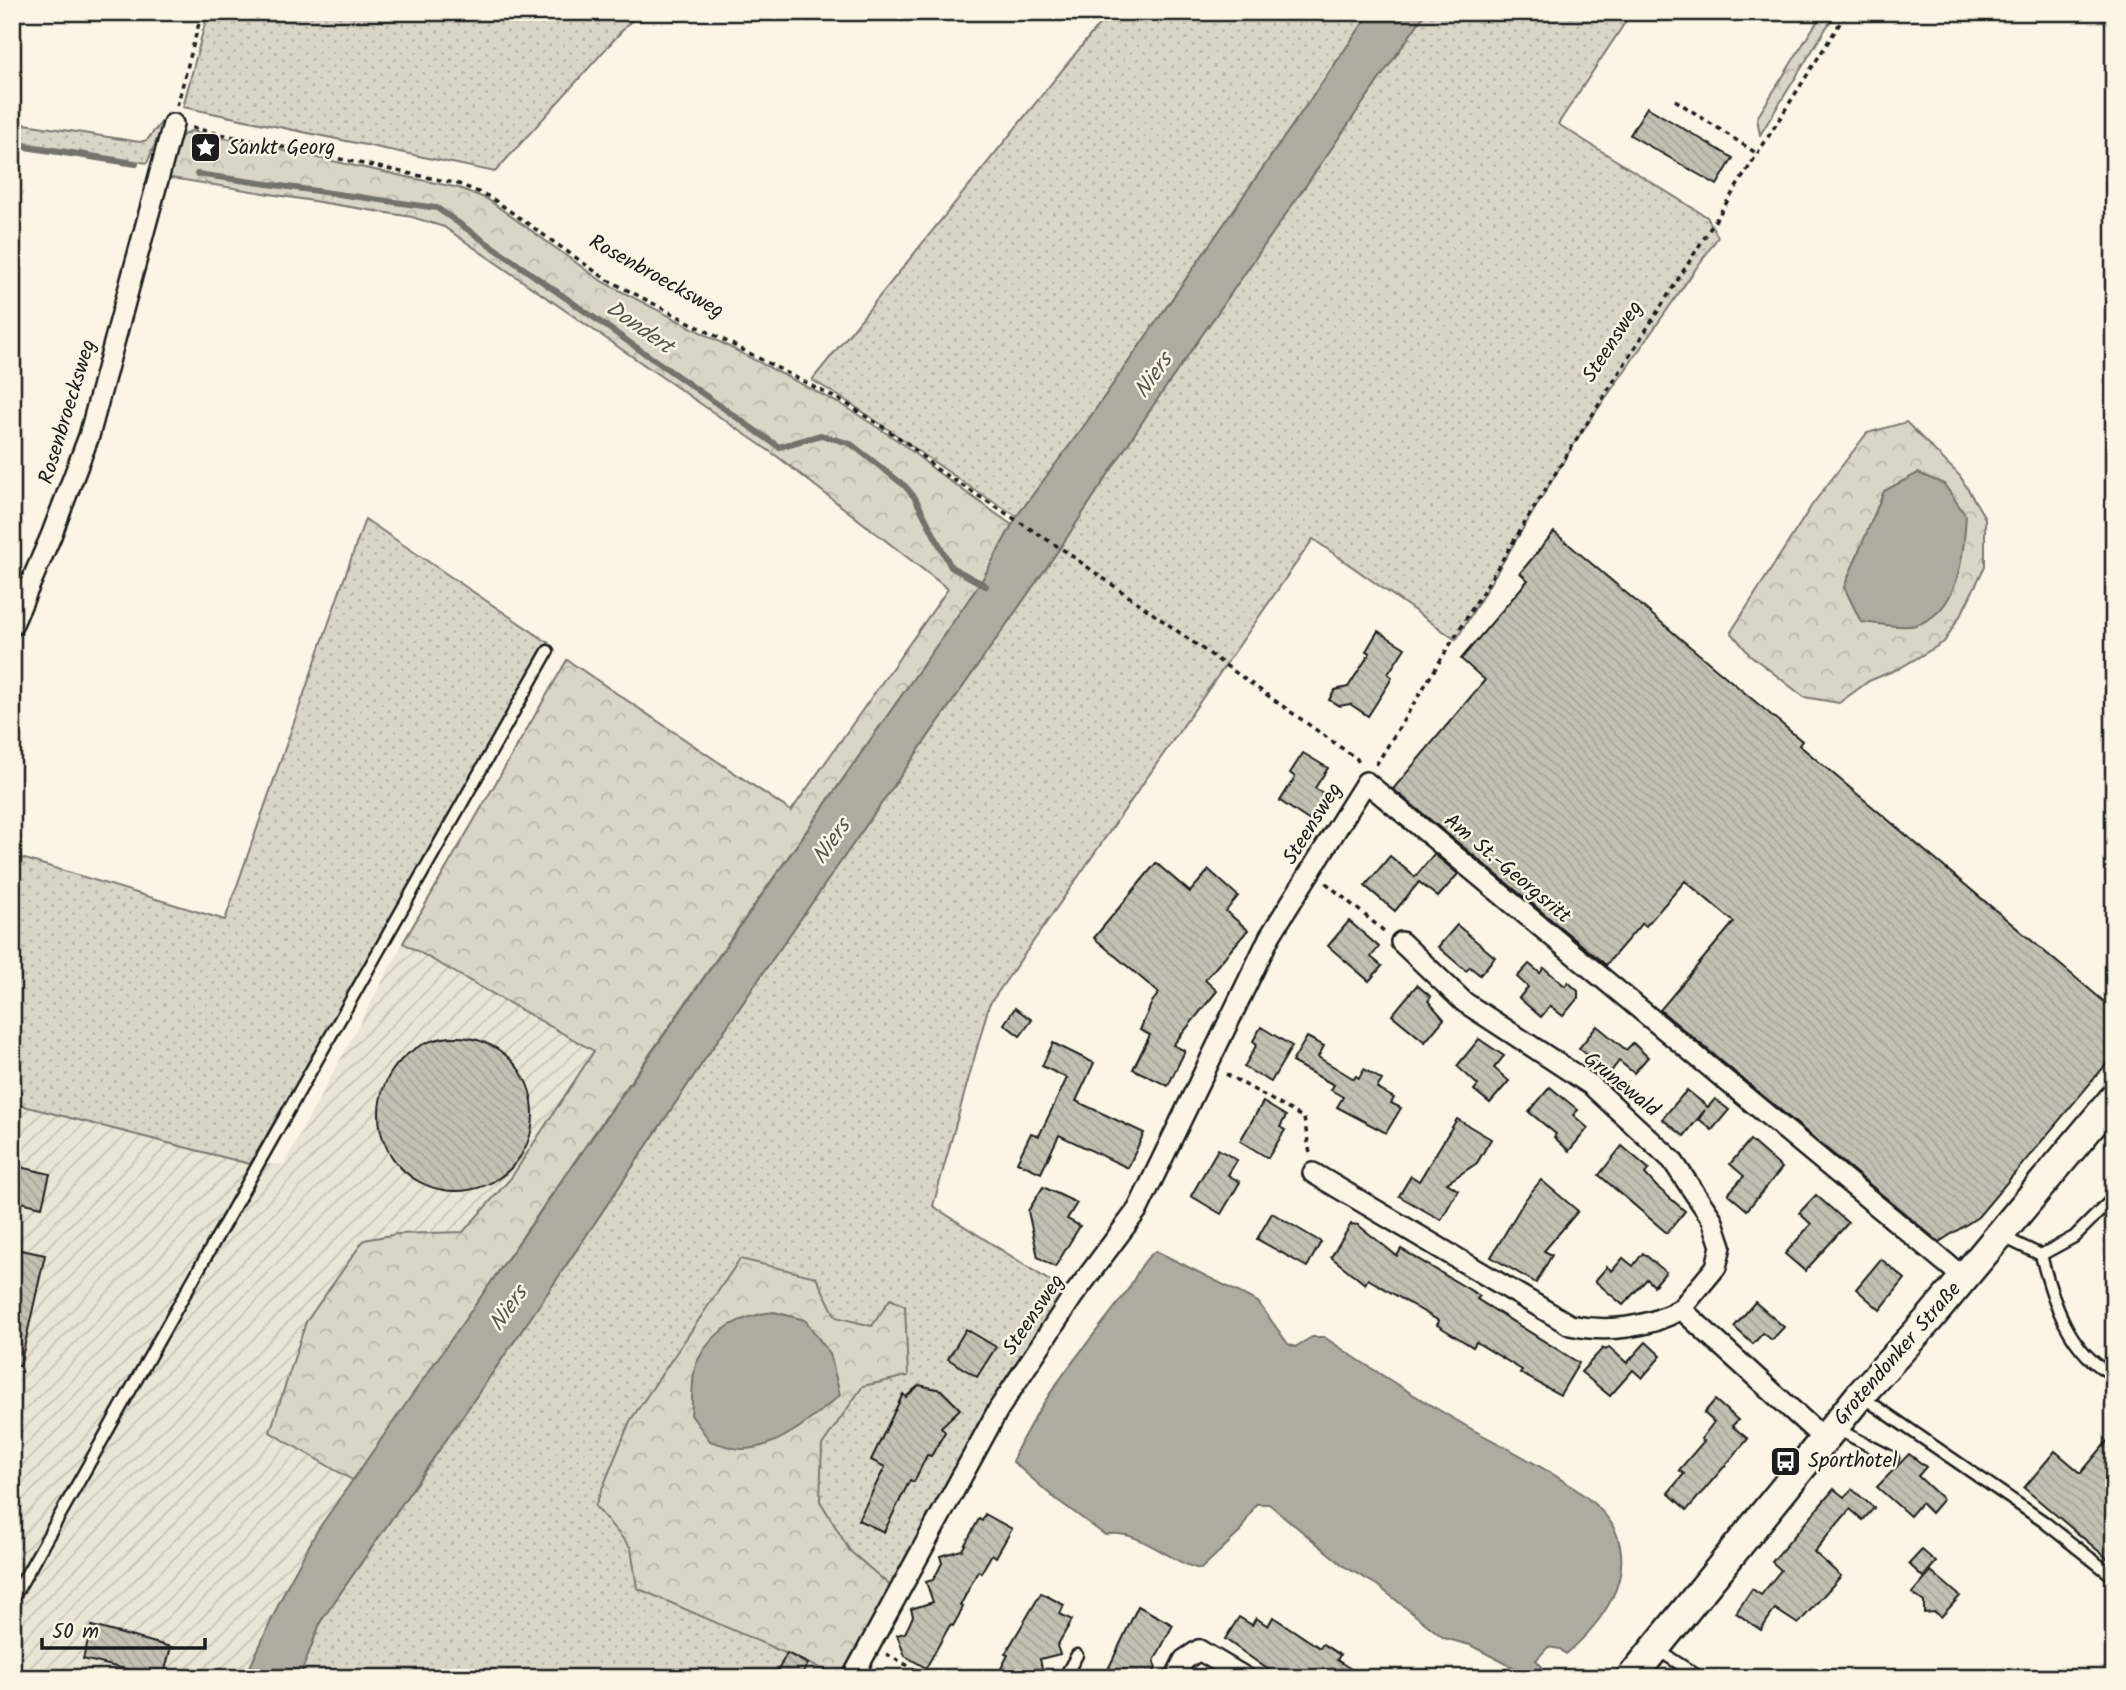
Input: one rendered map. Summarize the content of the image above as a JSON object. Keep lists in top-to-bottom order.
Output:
{
  "streets": {
    "main road": ["Grotendonker Straße"],
    "street": [
      "Rosenbroecksweg",
      "Steensweg",
      "Am St.-Georgsritt",
      "Grunewald"
    ]
  },
  "crossings": [
    ["Rosenbroecksweg", "Steensweg"],
    ["Rosenbroecksweg", "Am St.-Georgsritt"],
    ["Steensweg", "Am St.-Georgsritt"],
    ["Am St.-Georgsritt", "Grotendonker Straße"]
  ],
  "water": ["Dondert", "Niers"],
  "places": {
    "place": ["Sankt Georg"],
    "bus stop": ["Sporthotel"]
  },
  "scale_bar": "50 m"
}
